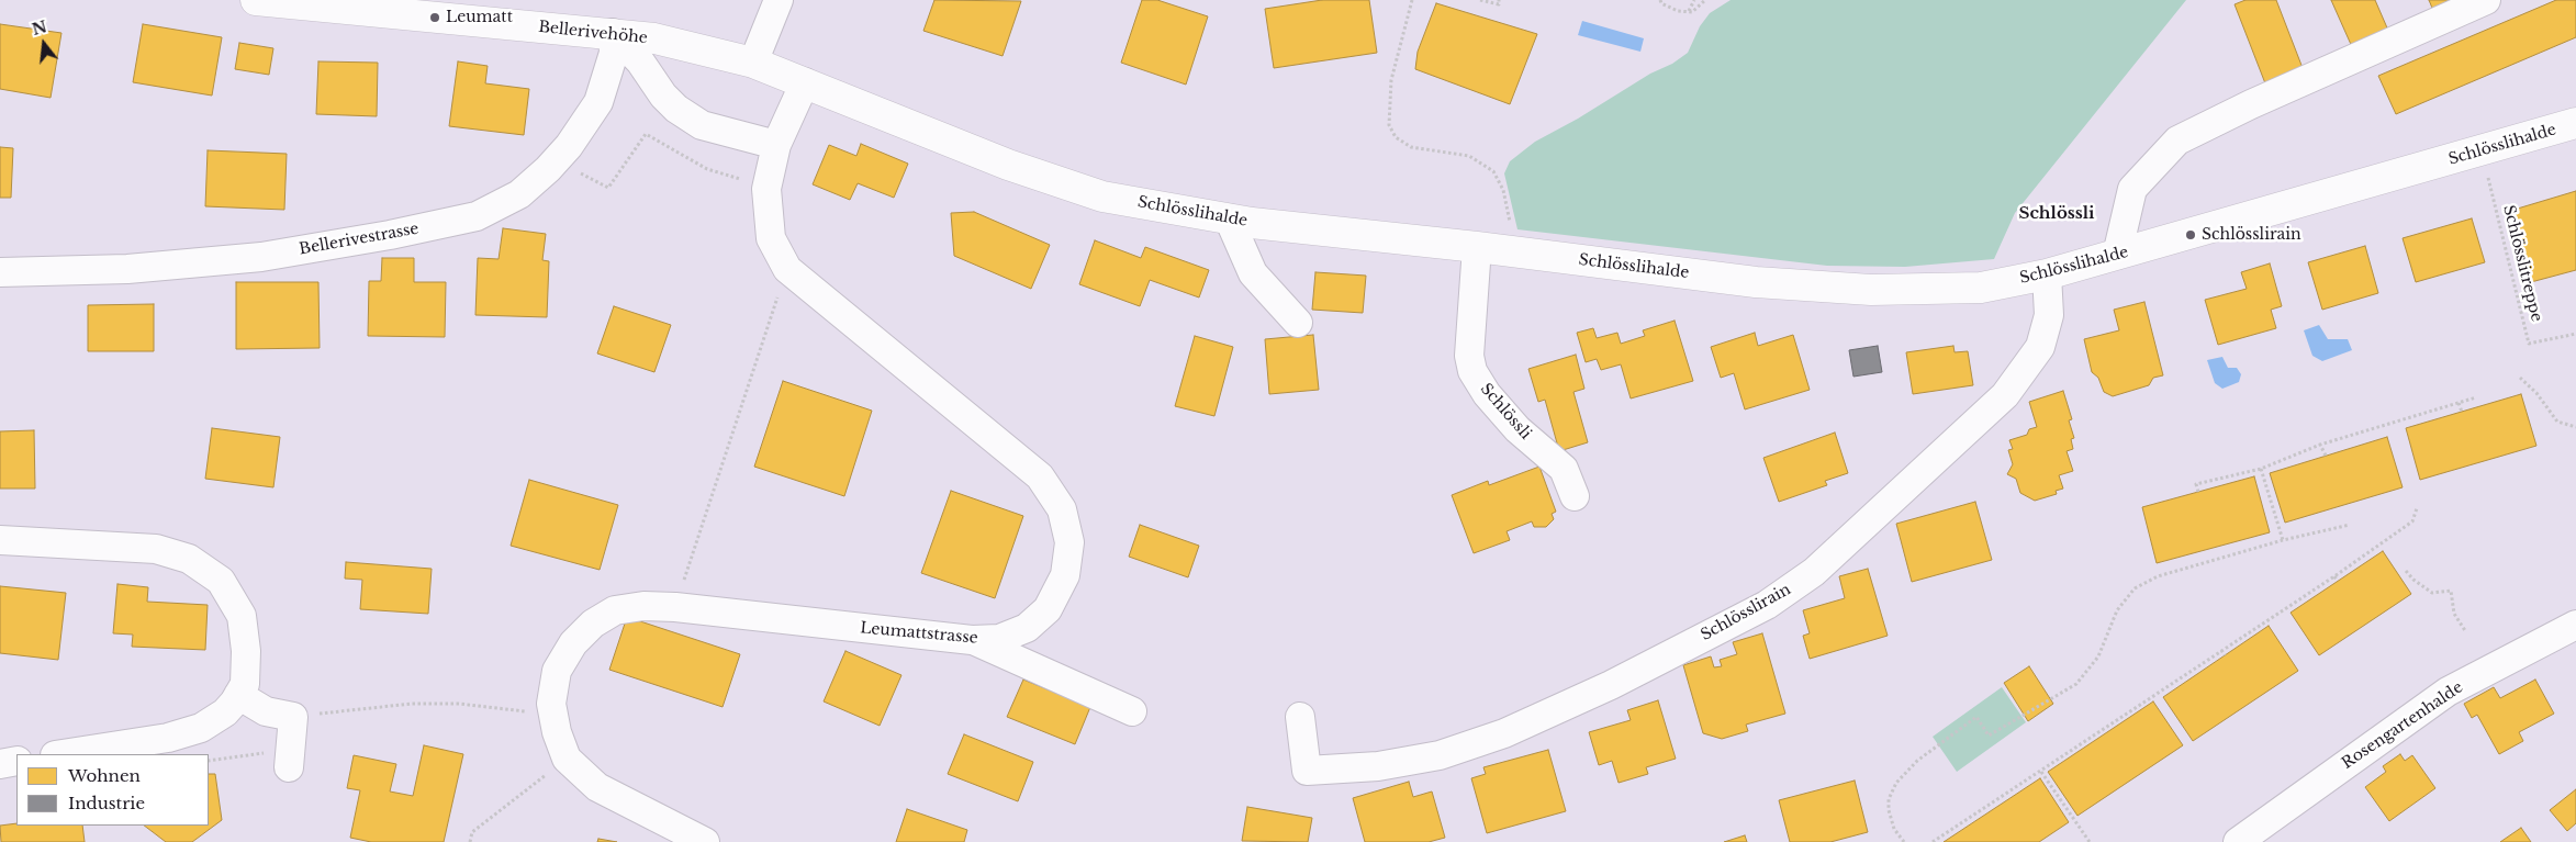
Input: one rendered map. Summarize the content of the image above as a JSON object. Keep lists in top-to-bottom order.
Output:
{
  "streets": {
    "main road": ["Bellerivehöhe", "Schlösslihalde"],
    "street": [
      "Bellerivestrasse",
      "Schlössli",
      "Schlösslirain",
      "Leumattstrasse",
      "Rosengartenhalde"
    ],
    "path": ["Schlösslitreppe"]
  },
  "crossings": [
    ["Bellerivehöhe", "Schlösslihalde"],
    ["Bellerivehöhe", "Bellerivestrasse"],
    ["Schlösslihalde", "Schlössli"],
    ["Schlösslihalde", "Schlösslirain"],
    ["Schlösslihalde", "Leumattstrasse"]
  ],
  "districts": ["Schlössli"],
  "places": ["Leumatt", "Schlösslirain"],
  "legend": ["Wohnen", "Industrie"],
  "north": "top"
}
